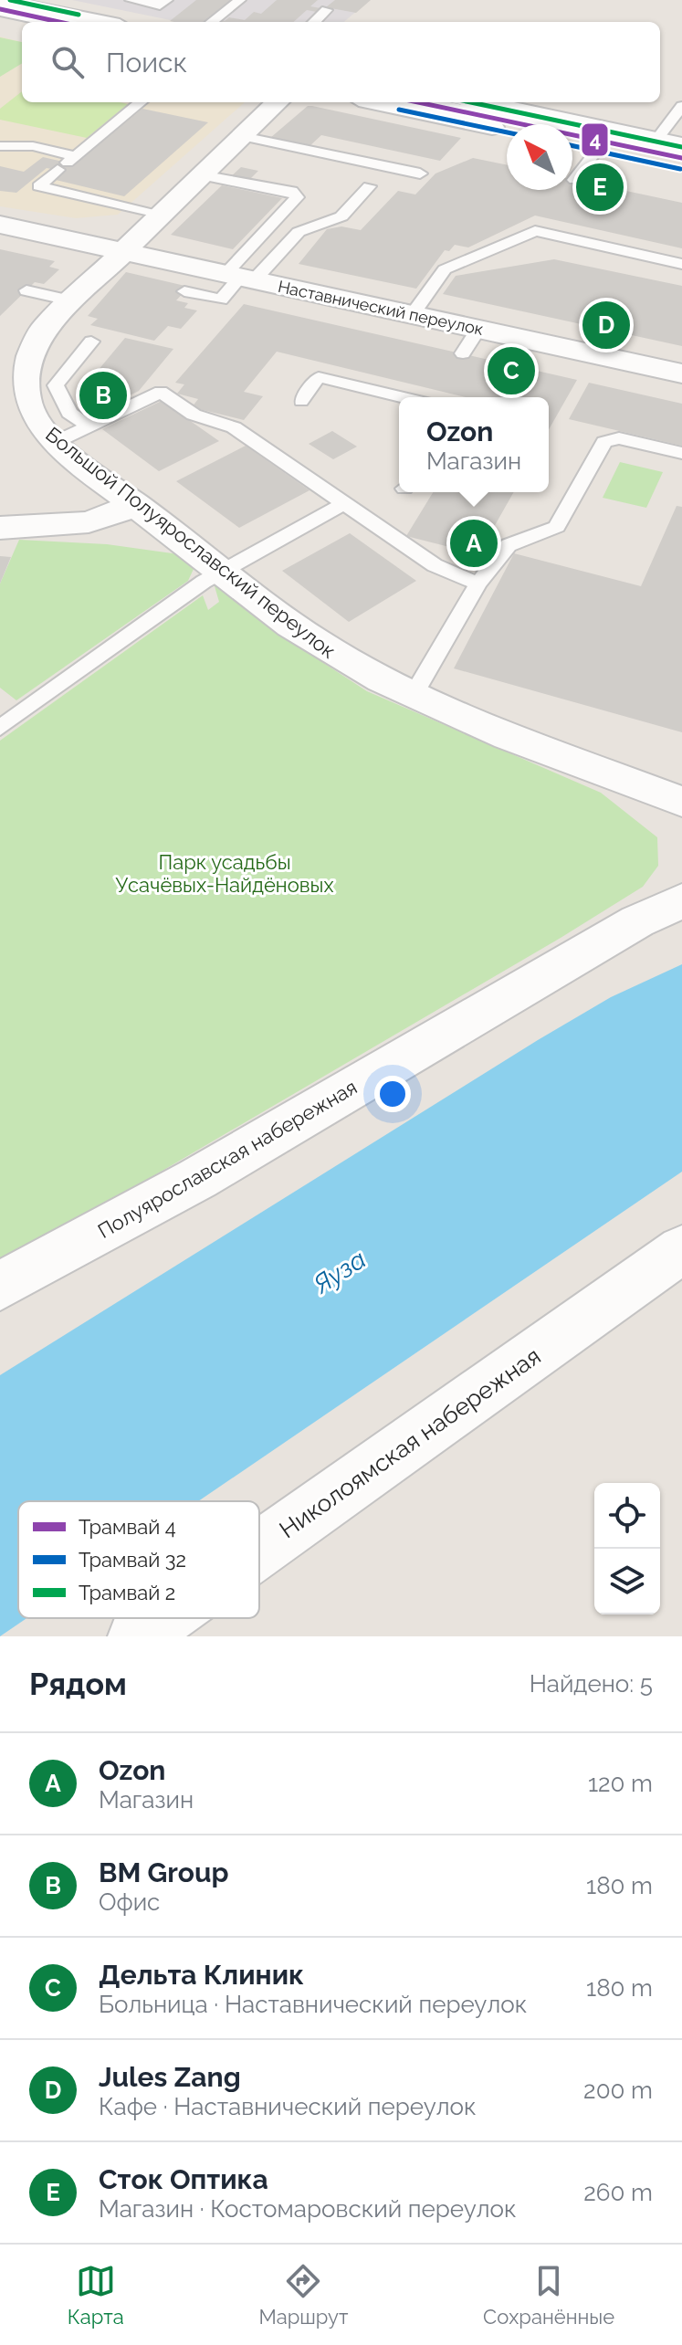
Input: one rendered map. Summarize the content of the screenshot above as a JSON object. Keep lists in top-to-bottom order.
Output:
{
  "streets": {
    "street": [
      "Наставнический переулок",
      "Большой Полуярославский переулок",
      "Полуярославская набережная",
      "Николоямская набережная"
    ]
  },
  "crossings": [
    ["Наставнический переулок", "Большой Полуярославский переулок"]
  ],
  "water": ["Яуза"],
  "parks": ["Парк усадьбы Усачёвых-Найдёновых"],
  "lines": ["tram line 2", "tram line 4", "tram line 32"],
  "legend": ["Трамвай 4", "Трамвай 32", "Трамвай 2"],
  "north": "top left",
  "page": {
    "search": "Поиск",
    "pins": [
      "E",
      "D",
      "C",
      "B",
      "A"
    ],
    "popup": ["Ozon", "Магазин"],
    "heading": ["Рядом", "Найдено: 5"],
    "list": [
      {
        "mark": "A",
        "name": "Ozon",
        "note": "Магазин",
        "value": "120 m"
      },
      {
        "mark": "B",
        "name": "BM Group",
        "note": "Офис",
        "value": "180 m"
      },
      {
        "mark": "C",
        "name": "Дельта Клиник",
        "note": "Больница · Наставнический переулок",
        "value": "180 m"
      },
      {
        "mark": "D",
        "name": "Jules Zang",
        "note": "Кафе · Наставнический переулок",
        "value": "200 m"
      },
      {
        "mark": "E",
        "name": "Сток Оптика",
        "note": "Магазин · Костомаровский переулок",
        "value": "260 m"
      }
    ],
    "nav": ["Карта", "Маршрут", "Сохранённые"]
  }
}
